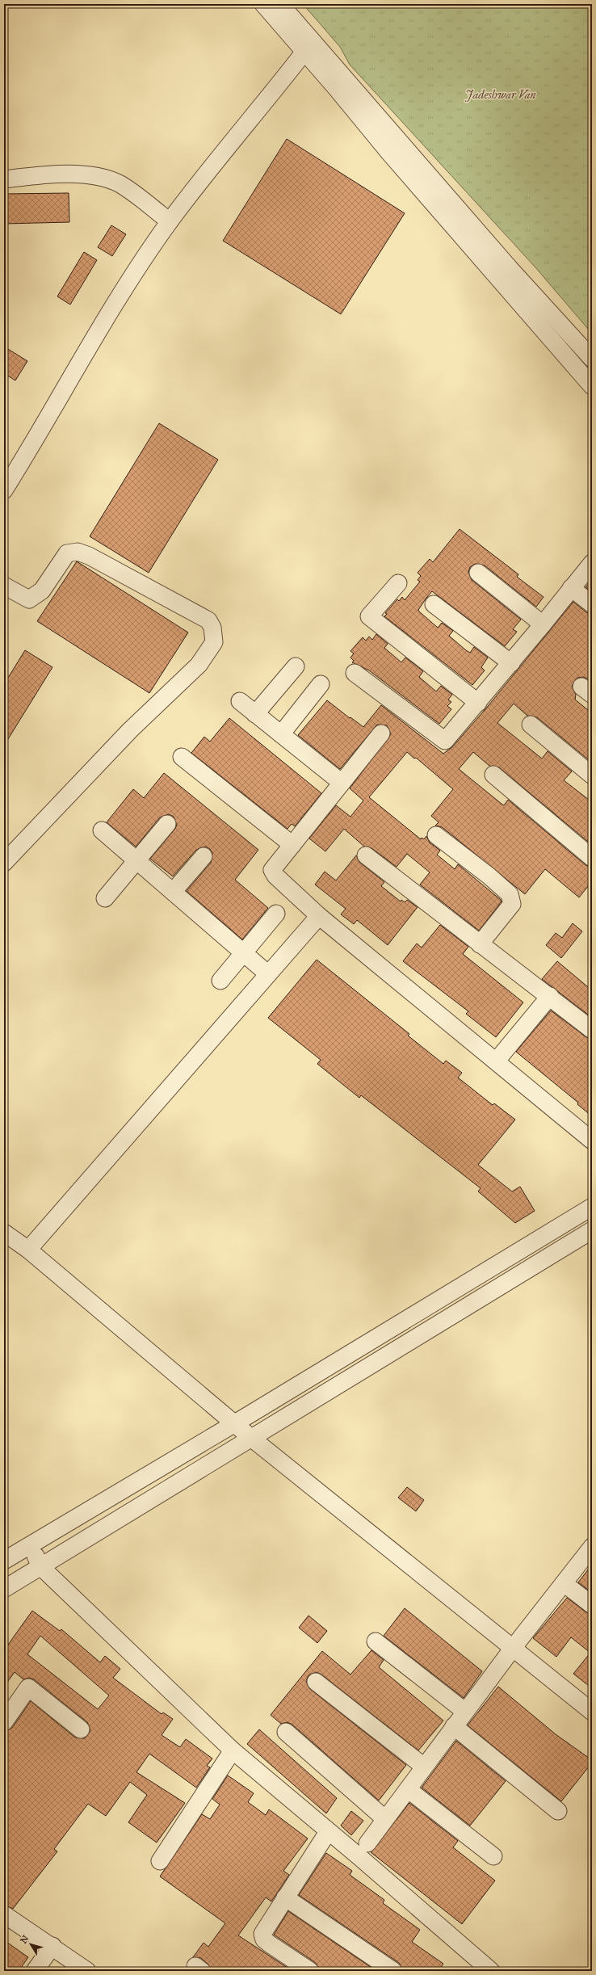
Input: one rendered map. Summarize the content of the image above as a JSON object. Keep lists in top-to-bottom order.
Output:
{
  "parks": ["Jadeshwar Van"],
  "north": "top left"
}
